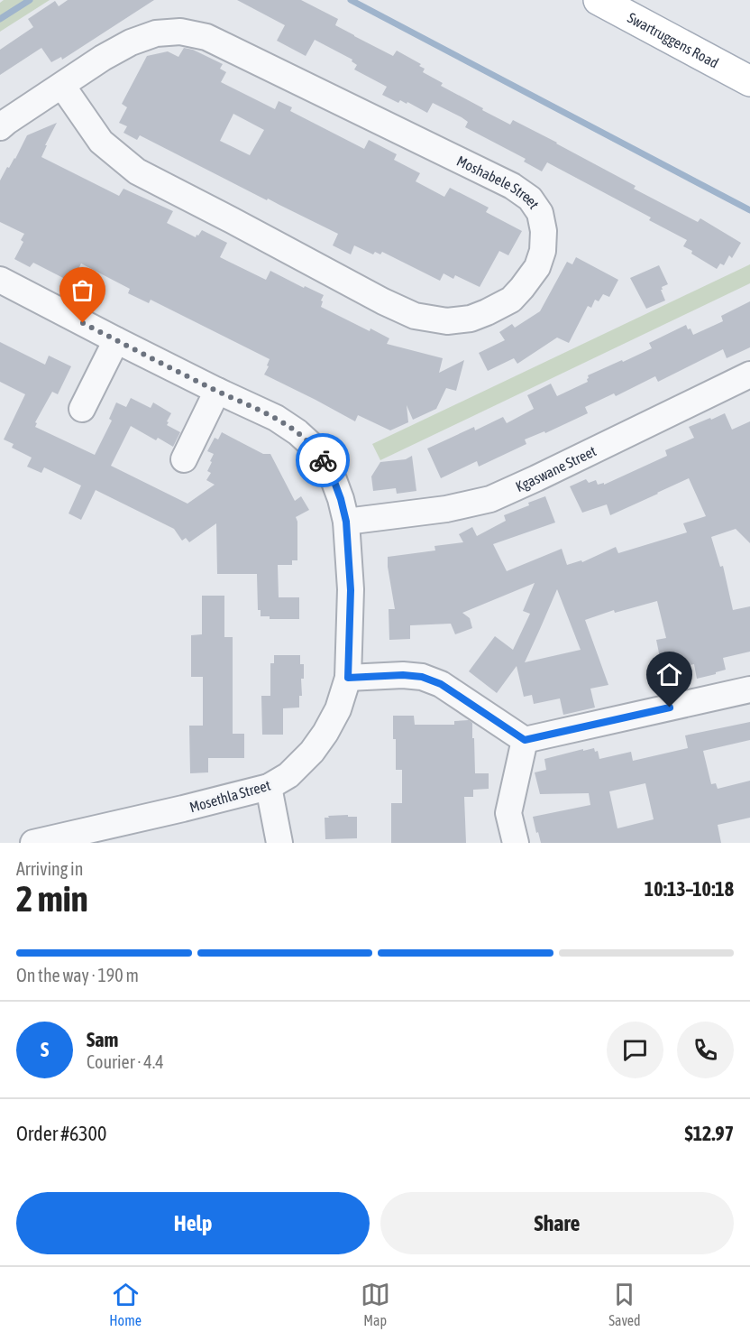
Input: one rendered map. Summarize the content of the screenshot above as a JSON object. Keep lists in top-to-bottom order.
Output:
{
  "streets": {
    "main road": ["Swartruggens Road"],
    "street": ["Moshabele Street", "Kgaswane Street", "Mosethla Street"]
  },
  "crossings": [
    ["Kgaswane Street", "Mosethla Street"]
  ],
  "page": {
    "heading": ["2 min", "Arriving in", "10:13–10:18"],
    "panel": [
      "Sam",
      "Courier · 4.4",
      "Order #6300",
      "$12.97"
    ],
    "bar": "On the way · 190 m",
    "round": "S",
    "buttons": ["Help", "Share"],
    "tabs": ["Home", "Map", "Saved"]
  }
}
